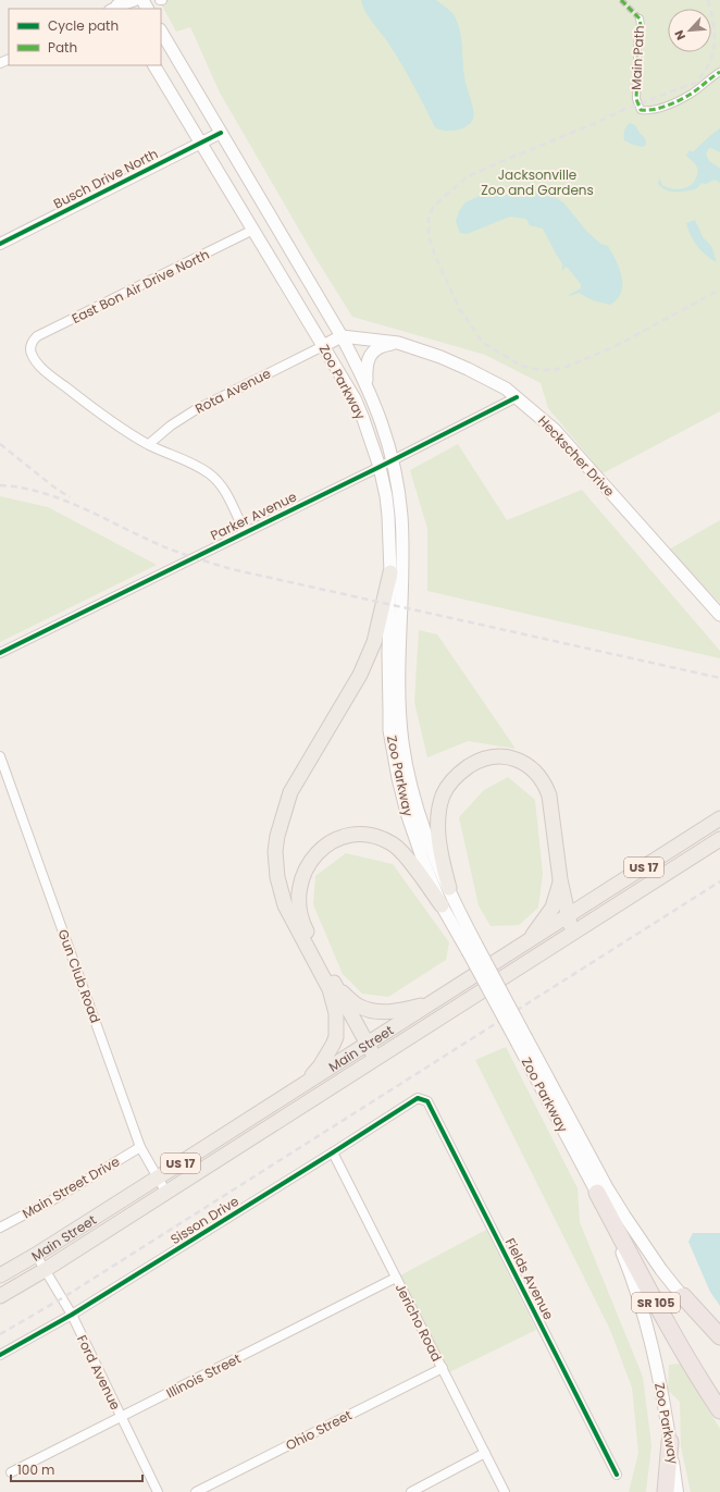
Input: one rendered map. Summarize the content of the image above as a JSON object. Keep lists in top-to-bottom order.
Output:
{
  "streets": {
    "highway": ["SR 105"],
    "main road": [
      "Zoo Parkway",
      "Heckscher Drive",
      "US 17",
      "Main Street"
    ],
    "street": [
      "Main Path",
      "Busch Drive North",
      "East Bon Air Drive North",
      "Rota Avenue",
      "Parker Avenue",
      "Gun Club Road",
      "Main Street Drive",
      "Sisson Drive",
      "Fields Avenue",
      "Jericho Road",
      "Ford Avenue",
      "Illinois Street",
      "Ohio Street"
    ]
  },
  "crossings": [
    ["Busch Drive North", "Zoo Parkway"],
    ["East Bon Air Drive North", "Zoo Parkway"],
    ["East Bon Air Drive North", "Rota Avenue"],
    ["Zoo Parkway", "Rota Avenue"],
    ["Zoo Parkway", "Heckscher Drive"],
    ["Zoo Parkway", "Parker Avenue"],
    ["Zoo Parkway", "SR 105"],
    ["Heckscher Drive", "Parker Avenue"],
    ["Gun Club Road", "Main Street"],
    ["Gun Club Road", "Main Street Drive"],
    ["Main Street", "Ford Avenue"],
    ["Sisson Drive", "Fields Avenue"],
    ["Sisson Drive", "Jericho Road"],
    ["Sisson Drive", "Ford Avenue"],
    ["Jericho Road", "Illinois Street"],
    ["Jericho Road", "Ohio Street"],
    ["Ford Avenue", "Illinois Street"]
  ],
  "parks": ["Jacksonville Zoo and Gardens"],
  "legend": ["Cycle path", "Path"],
  "scale_bar": "100 m",
  "north": "bottom left"
}
